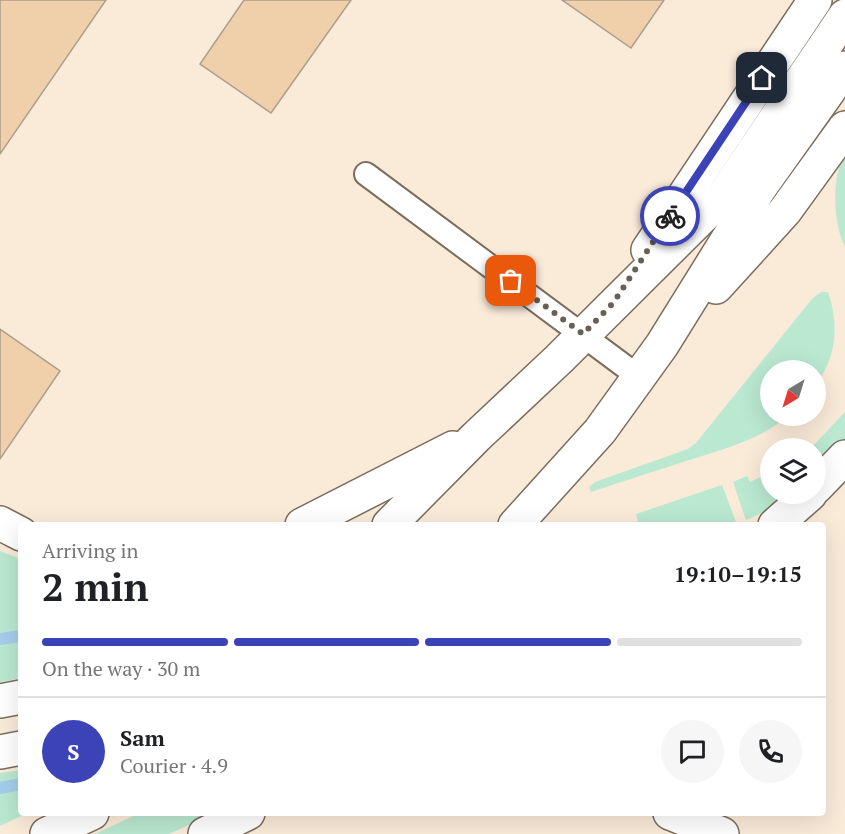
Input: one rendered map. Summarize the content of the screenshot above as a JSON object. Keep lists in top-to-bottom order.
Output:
{
  "north": "bottom left",
  "page": {
    "heading": ["2 min", "Arriving in", "19:10–19:15"],
    "panel": ["Sam", "Courier · 4.9"],
    "bar": "On the way · 30 m",
    "round": "S"
  }
}
